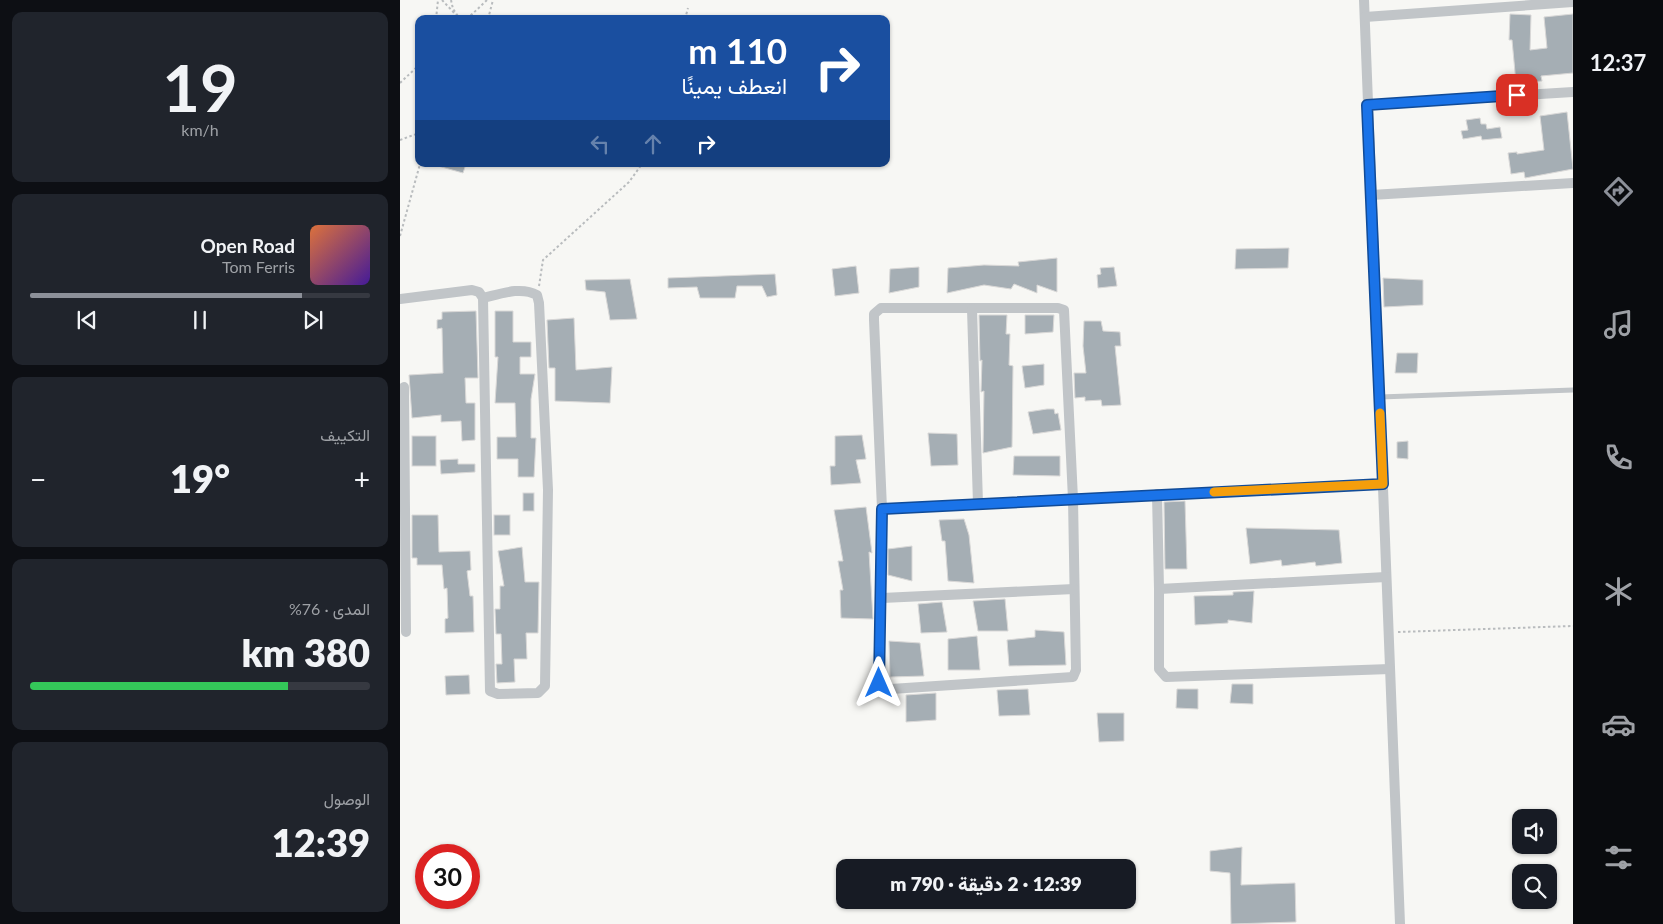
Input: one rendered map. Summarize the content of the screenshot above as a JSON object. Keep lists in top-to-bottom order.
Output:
{
  "page": {
    "tabs": "12:37",
    "tile": [
      ["19", "km/h"],
      "التكييف",
      ["المدى · 76%", "380 km"],
      ["الوصول", "12:39"]
    ],
    "turn": ["110 m", "انعطف يمينًا"],
    "song": ["Open Road", "Tom Ferris"],
    "heat": ["−", "19°", "+"],
    "limit": "30",
    "trip": "12:39 · 2 دقيقة · 790 m"
  }
}
